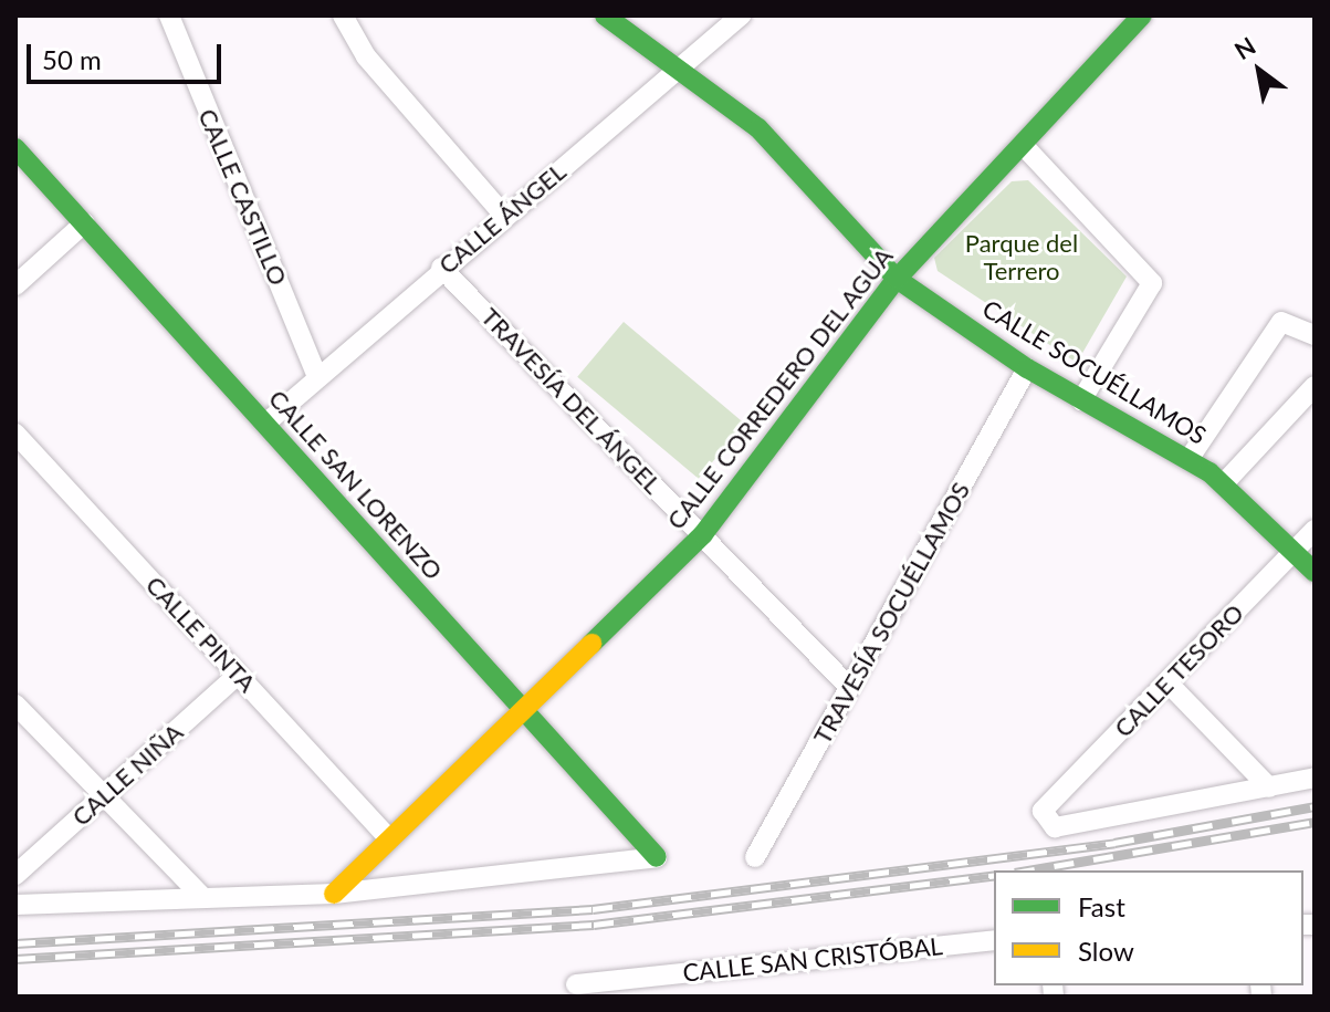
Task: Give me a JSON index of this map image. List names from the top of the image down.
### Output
{
  "streets": {
    "street": [
      "CALLE CASTILLO",
      "CALLE ÁNGEL",
      "CALLE SOCUÉLLAMOS",
      "CALLE CORREDERO DEL AGUA",
      "TRAVESÍA DEL ÁNGEL",
      "CALLE SAN LORENZO",
      "TRAVESÍA SOCUÉLLAMOS",
      "CALLE PINTA",
      "CALLE TESORO",
      "CALLE NIÑA",
      "CALLE SAN CRISTÓBAL"
    ]
  },
  "crossings": [
    ["CALLE CASTILLO", "CALLE ÁNGEL"],
    ["CALLE ÁNGEL", "CALLE SOCUÉLLAMOS"],
    ["CALLE ÁNGEL", "TRAVESÍA DEL ÁNGEL"],
    ["CALLE ÁNGEL", "CALLE SAN LORENZO"],
    ["CALLE SOCUÉLLAMOS", "CALLE CORREDERO DEL AGUA"],
    ["CALLE SOCUÉLLAMOS", "TRAVESÍA SOCUÉLLAMOS"],
    ["CALLE SOCUÉLLAMOS", "CALLE TESORO"],
    ["CALLE CORREDERO DEL AGUA", "TRAVESÍA DEL ÁNGEL"],
    ["CALLE CORREDERO DEL AGUA", "CALLE SAN LORENZO"],
    ["CALLE CORREDERO DEL AGUA", "CALLE PINTA"],
    ["TRAVESÍA DEL ÁNGEL", "TRAVESÍA SOCUÉLLAMOS"],
    ["CALLE PINTA", "CALLE NIÑA"]
  ],
  "parks": ["Parque del Terrero"],
  "legend": ["Fast", "Slow"],
  "scale_bar": "50 m",
  "north": "top left"
}
